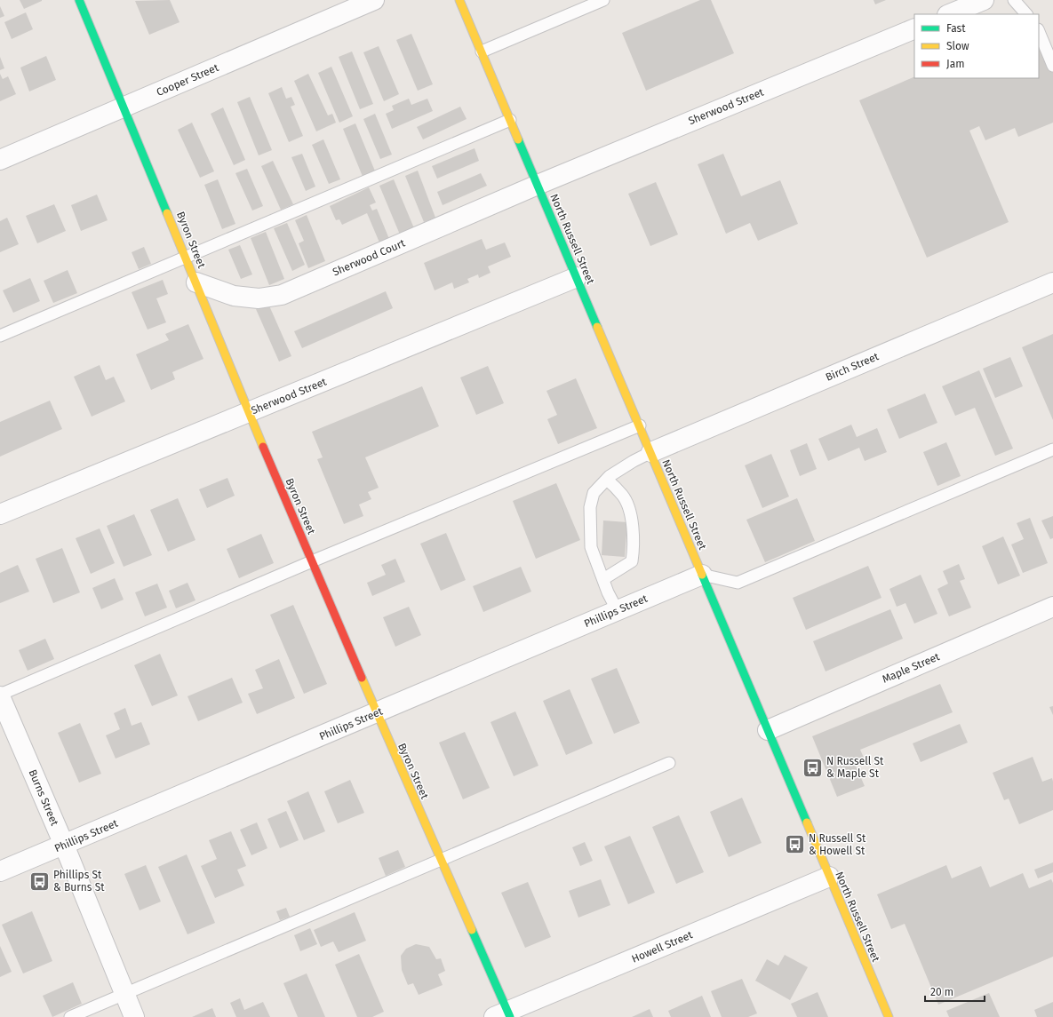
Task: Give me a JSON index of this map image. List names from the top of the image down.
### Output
{
  "streets": {
    "street": [
      "Cooper Street",
      "Sherwood Street",
      "North Russell Street",
      "Byron Street",
      "Sherwood Court",
      "Birch Street",
      "Phillips Street",
      "Maple Street",
      "Burns Street",
      "Howell Street"
    ]
  },
  "crossings": [
    ["Cooper Street", "Byron Street"],
    ["Sherwood Street", "North Russell Street"],
    ["Sherwood Street", "Byron Street"],
    ["Sherwood Street", "Sherwood Court"],
    ["North Russell Street", "Sherwood Court"],
    ["North Russell Street", "Birch Street"],
    ["North Russell Street", "Phillips Street"],
    ["North Russell Street", "Maple Street"],
    ["North Russell Street", "Howell Street"],
    ["Byron Street", "Sherwood Court"],
    ["Byron Street", "Phillips Street"],
    ["Byron Street", "Howell Street"],
    ["Phillips Street", "Burns Street"]
  ],
  "places": {
    "bus stop": ["N Russell St & Maple St", "N Russell St & Howell St", "Phillips St & Burns St"]
  },
  "legend": ["Fast", "Slow", "Jam"],
  "scale_bar": "20 m"
}
